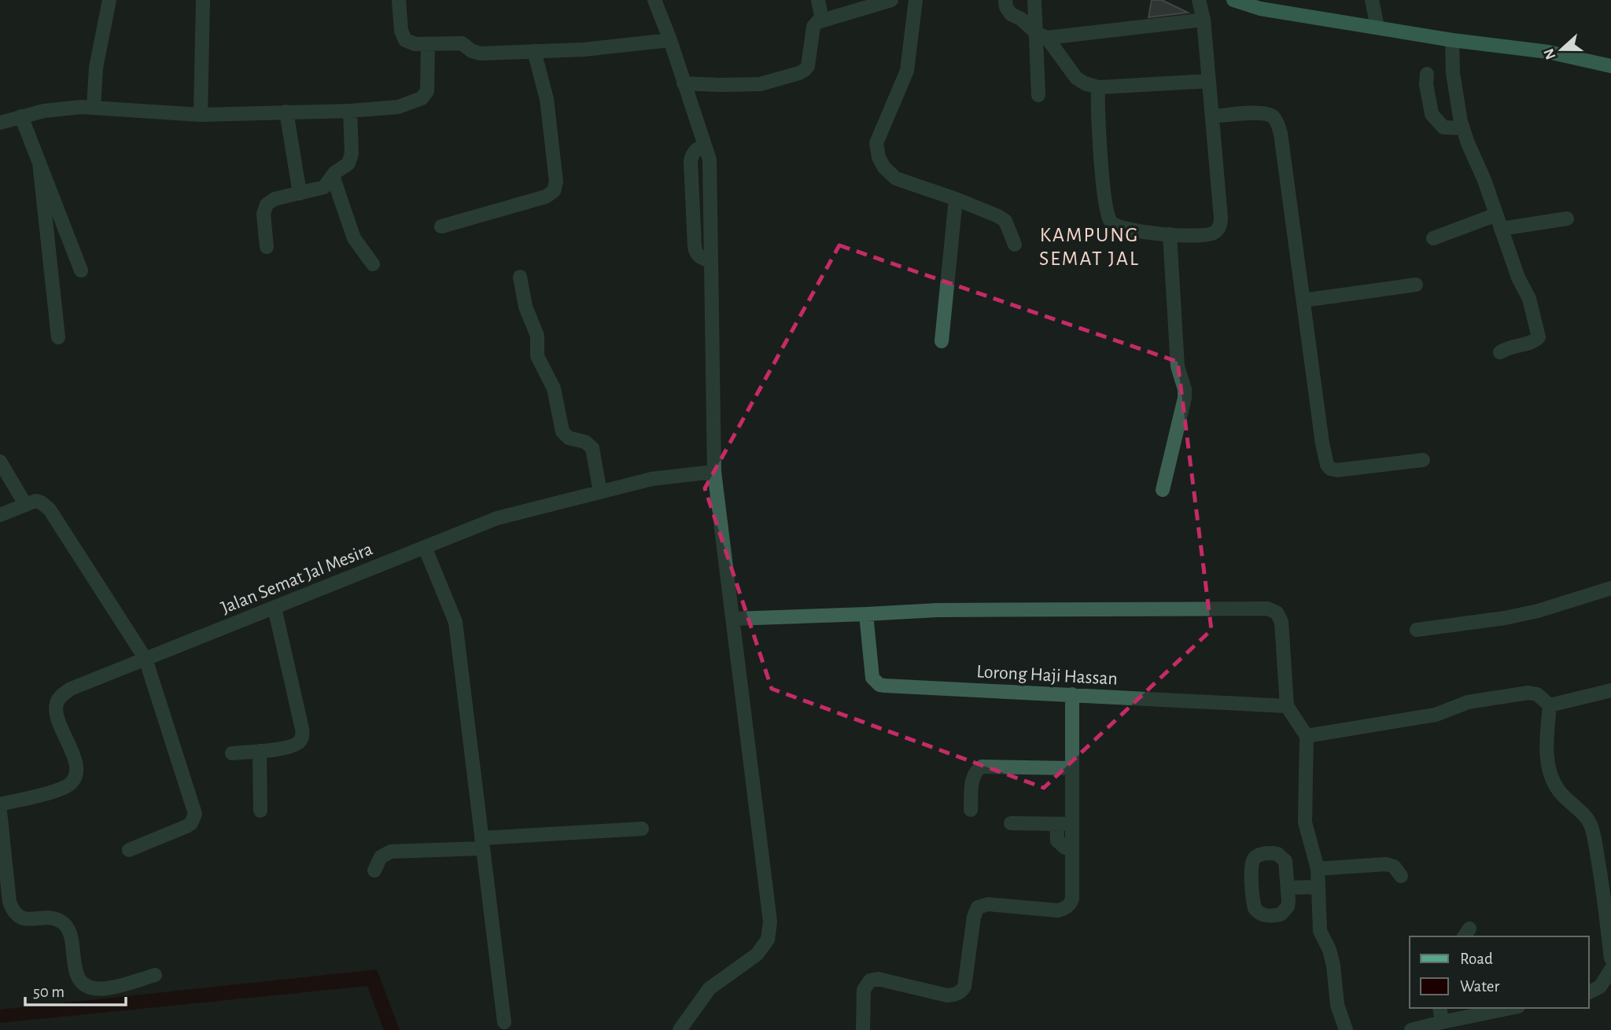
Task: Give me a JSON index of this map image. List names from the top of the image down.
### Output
{
  "streets": {
    "street": ["Jalan Semat Jal Mesira", "Lorong Haji Hassan"]
  },
  "districts": ["KAMPUNG SEMAT JAL"],
  "legend": ["Road", "Water"],
  "scale_bar": "50 m",
  "north": "left"
}
